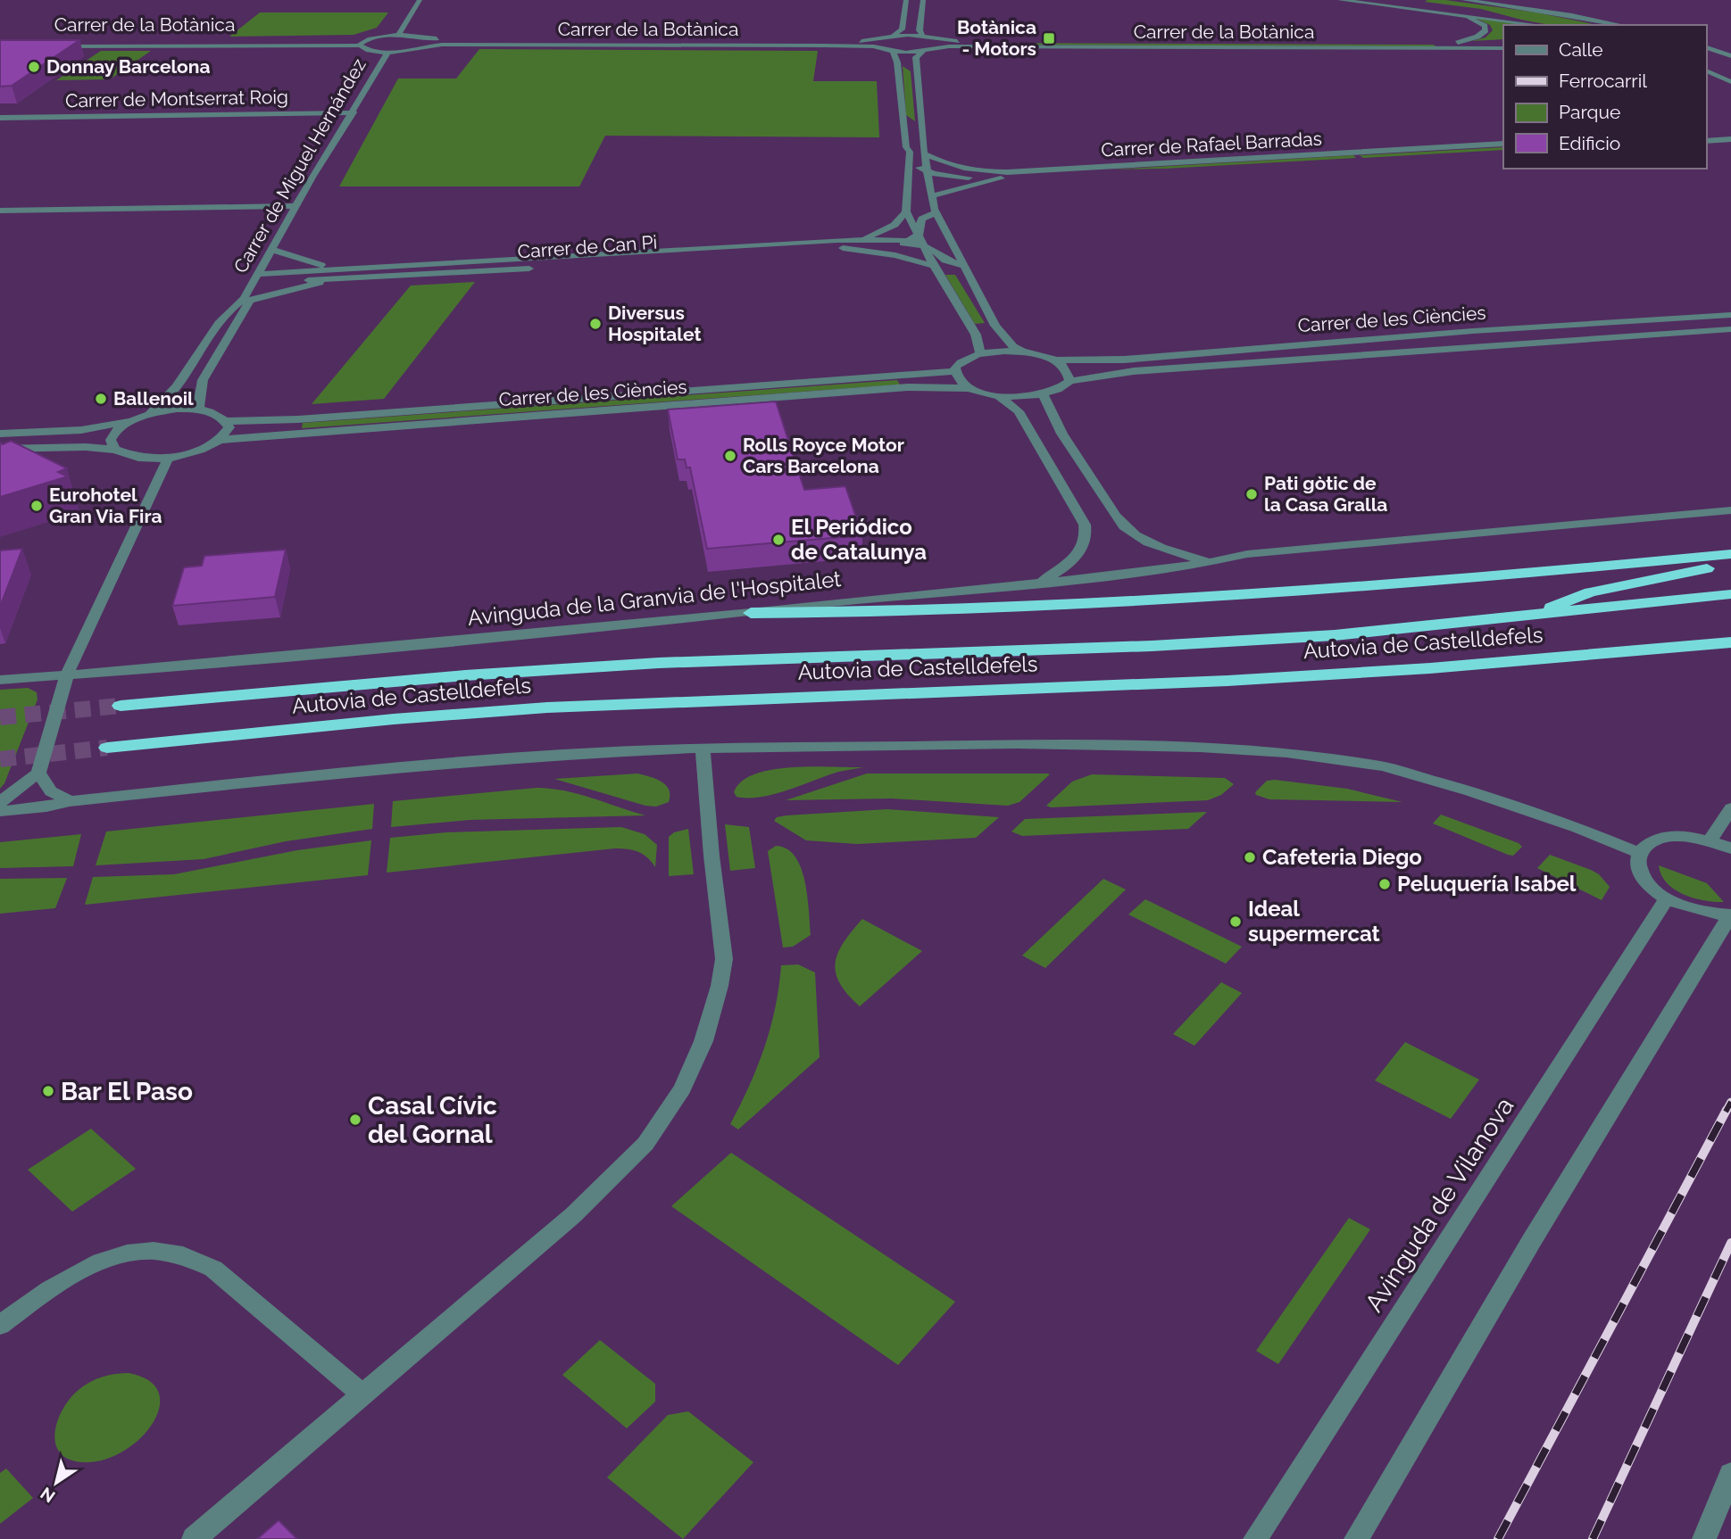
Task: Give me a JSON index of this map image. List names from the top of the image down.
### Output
{
  "streets": {
    "highway": ["Autovia de Castelldefels"],
    "street": [
      "Carrer de la Botànica",
      "Carrer de Montserrat Roig",
      "Carrer de Rafael Barradas",
      "Carrer de Miguel Hernández",
      "Carrer de Can Pi",
      "Carrer de les Ciències",
      "Avinguda de la Granvia de l'Hospitalet",
      "Avinguda de Vilanova"
    ]
  },
  "crossings": [
    ["Carrer de Montserrat Roig", "Carrer de Miguel Hernández"],
    ["Carrer de Miguel Hernández", "Carrer de Can Pi"]
  ],
  "places": {
    "transit": ["Botànica - Motors"],
    "other": [
      "Donnay Barcelona",
      "Diversus Hospitalet",
      "Ballenoil",
      "Rolls Royce Motor Cars Barcelona",
      "Pati gòtic de la Casa Gralla",
      "Eurohotel Gran Via Fira",
      "El Periódico de Catalunya",
      "Cafeteria Diego",
      "Peluquería Isabel",
      "Ideal supermercat",
      "Bar El Paso",
      "Casal Cívic del Gornal"
    ]
  },
  "legend": [
    "Calle",
    "Ferrocarril",
    "Parque",
    "Edificio"
  ],
  "north": "bottom left"
}
